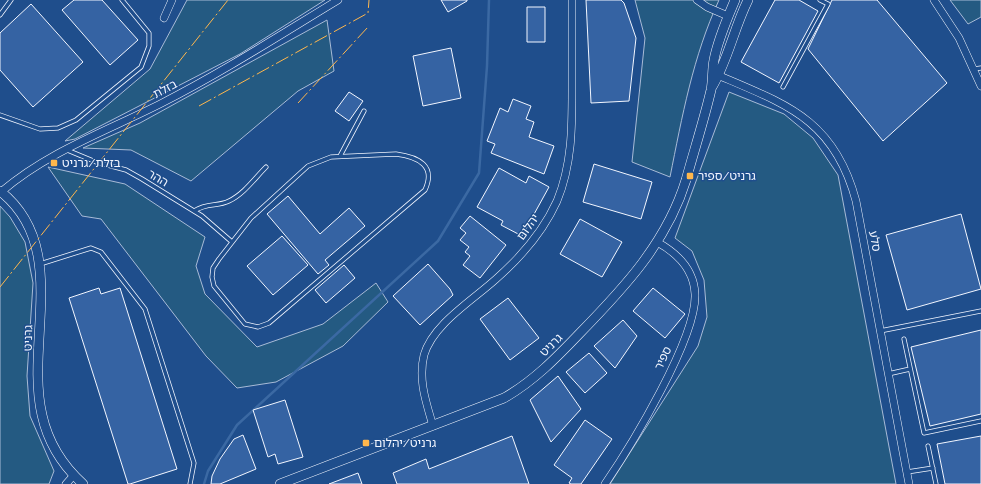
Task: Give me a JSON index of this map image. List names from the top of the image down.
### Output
{
  "streets": {
    "street": [
      "בזלת",
      "יהלום",
      "סלע",
      "גרניט",
      "ספיר"
    ],
    "lane": ["ההר"]
  },
  "crossings": [
    ["בזלת", "ההר"],
    ["בזלת", "גרניט"],
    ["יהלום", "גרניט"],
    ["סלע", "גרניט"],
    ["גרניט", "ספיר"]
  ],
  "places": {
    "transit": ["בזלת/גרניט", "גרניט/ספיר", "גרניט/יהלום"]
  }
}
